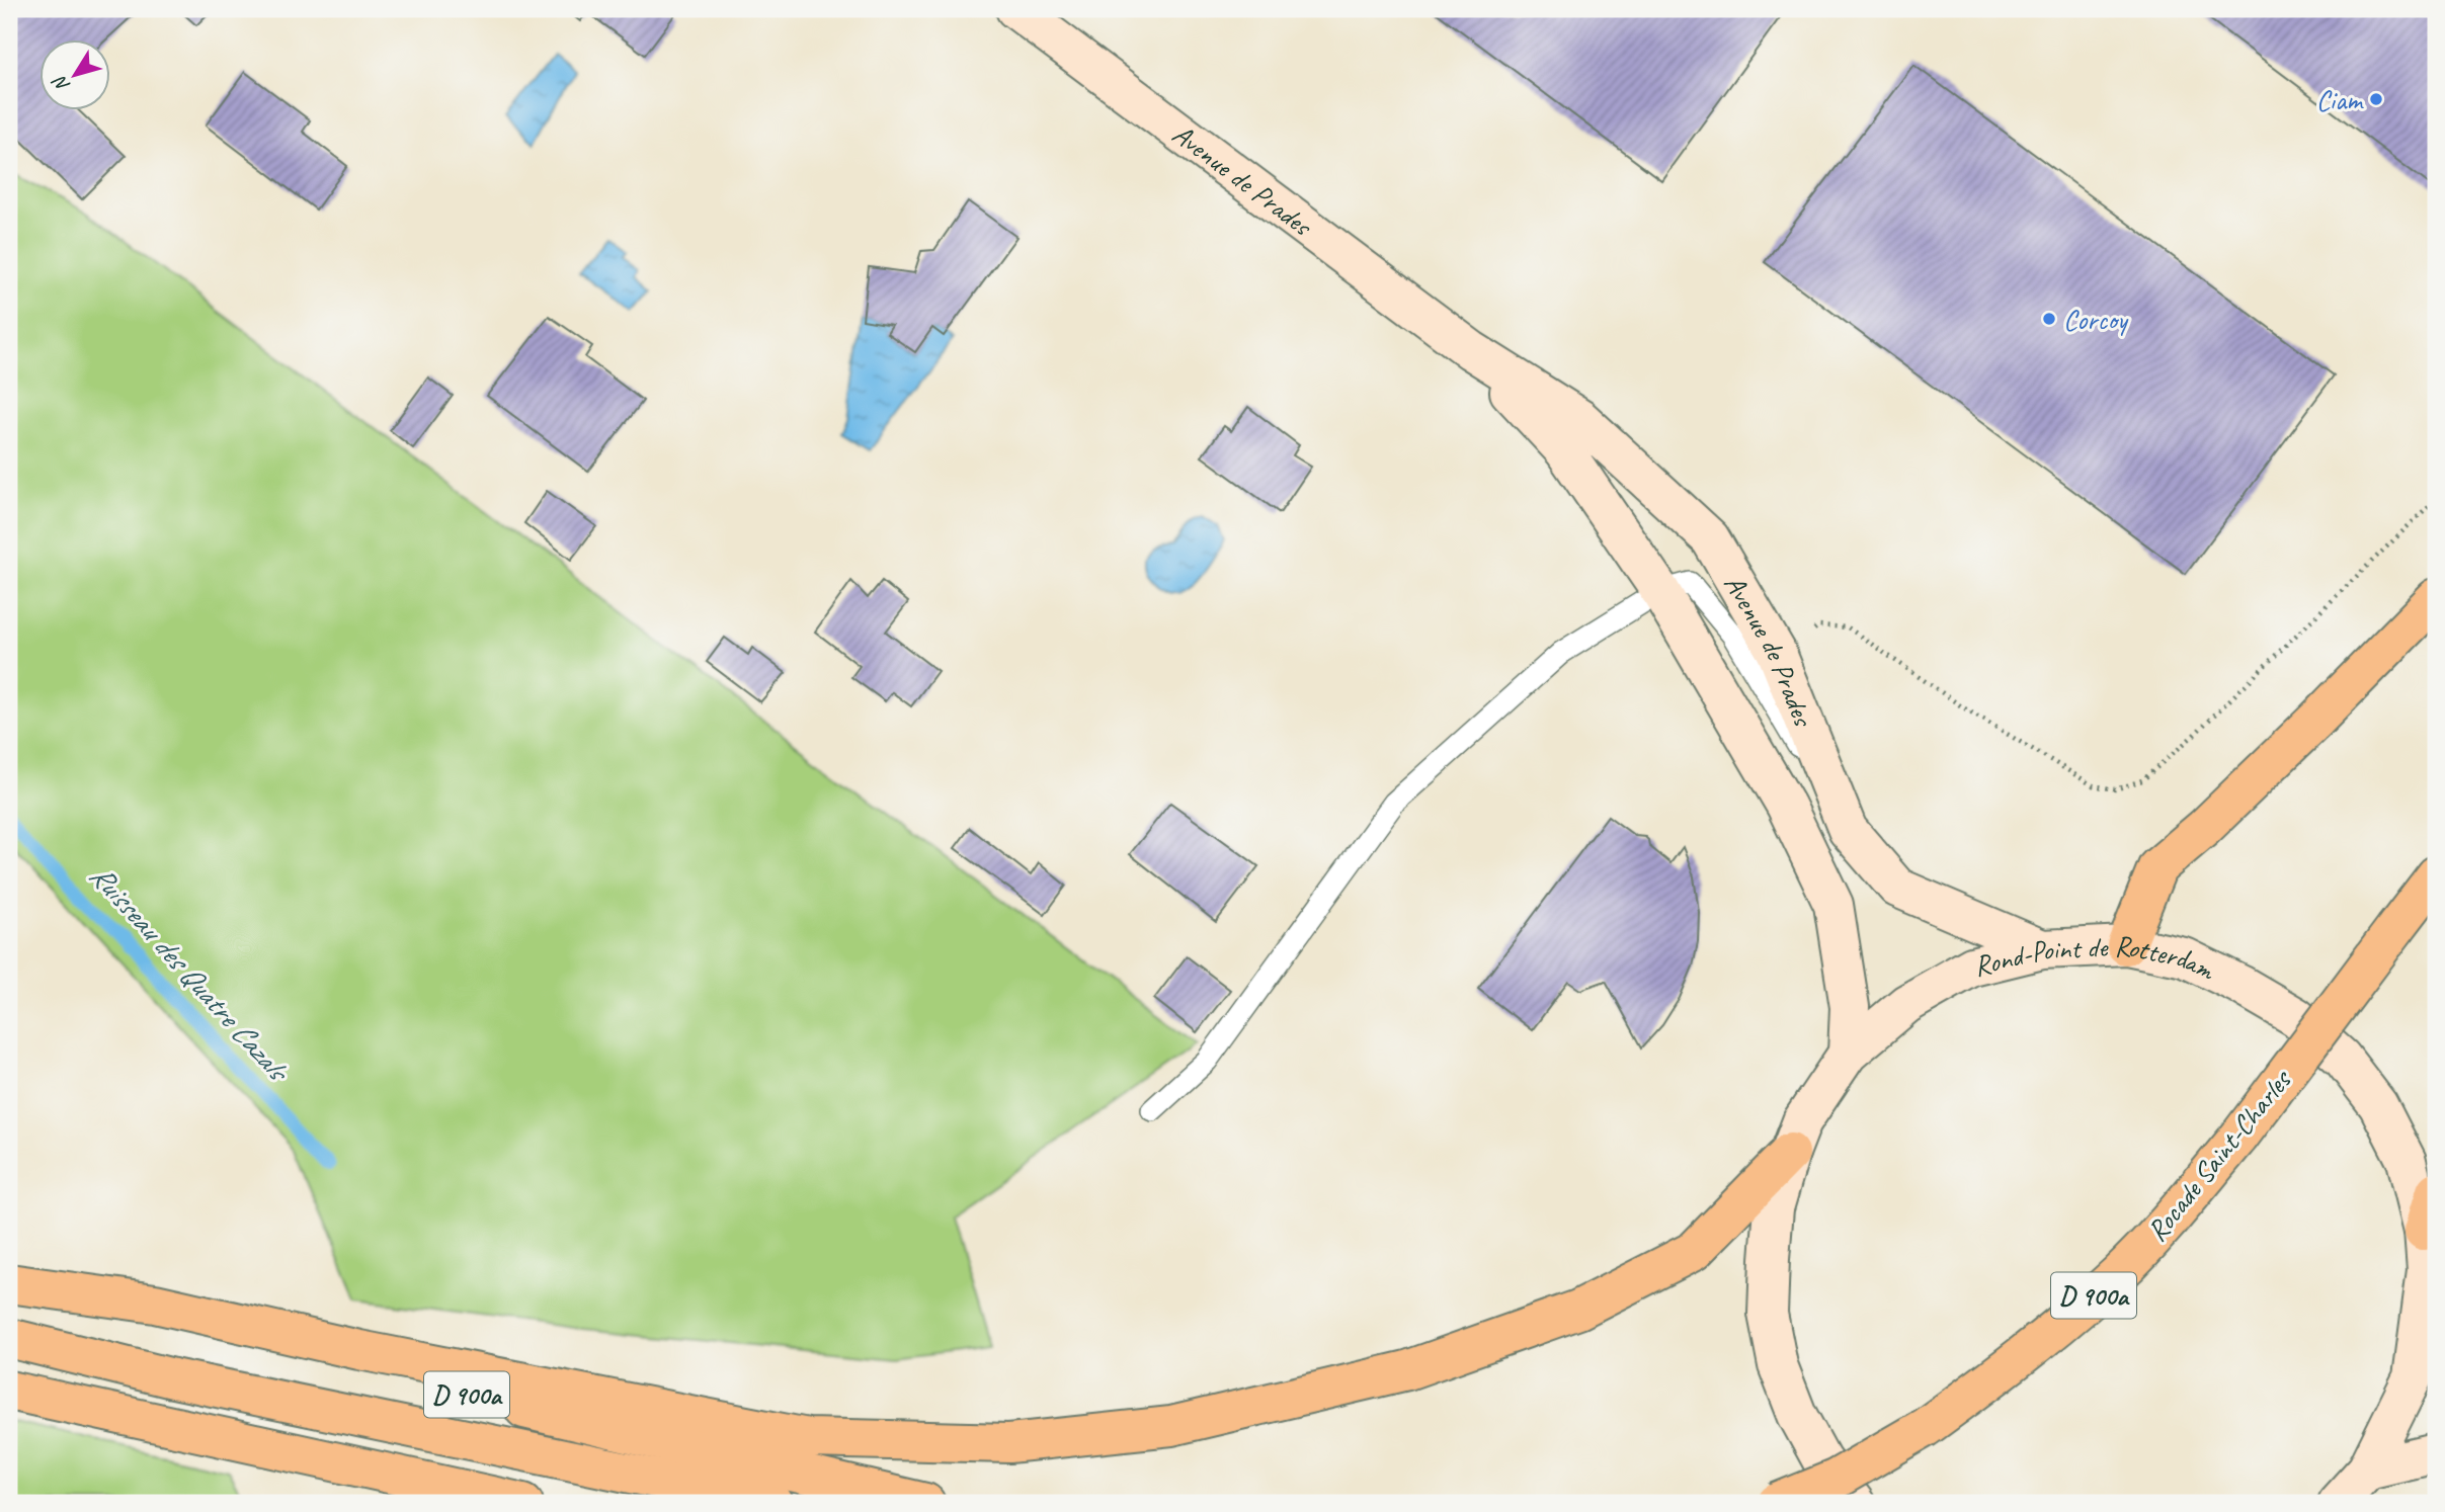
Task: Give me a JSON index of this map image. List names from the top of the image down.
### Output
{
  "streets": {
    "main road": [
      "Avenue de Prades",
      "Rond-Point de Rotterdam",
      "Rocade Saint-Charles",
      "D 900a"
    ]
  },
  "crossings": [
    ["Avenue de Prades", "Rond-Point de Rotterdam"]
  ],
  "water": ["Ruisseau des Quatre Cazals"],
  "places": ["Ciam", "Corcoy"],
  "north": "bottom left"
}
